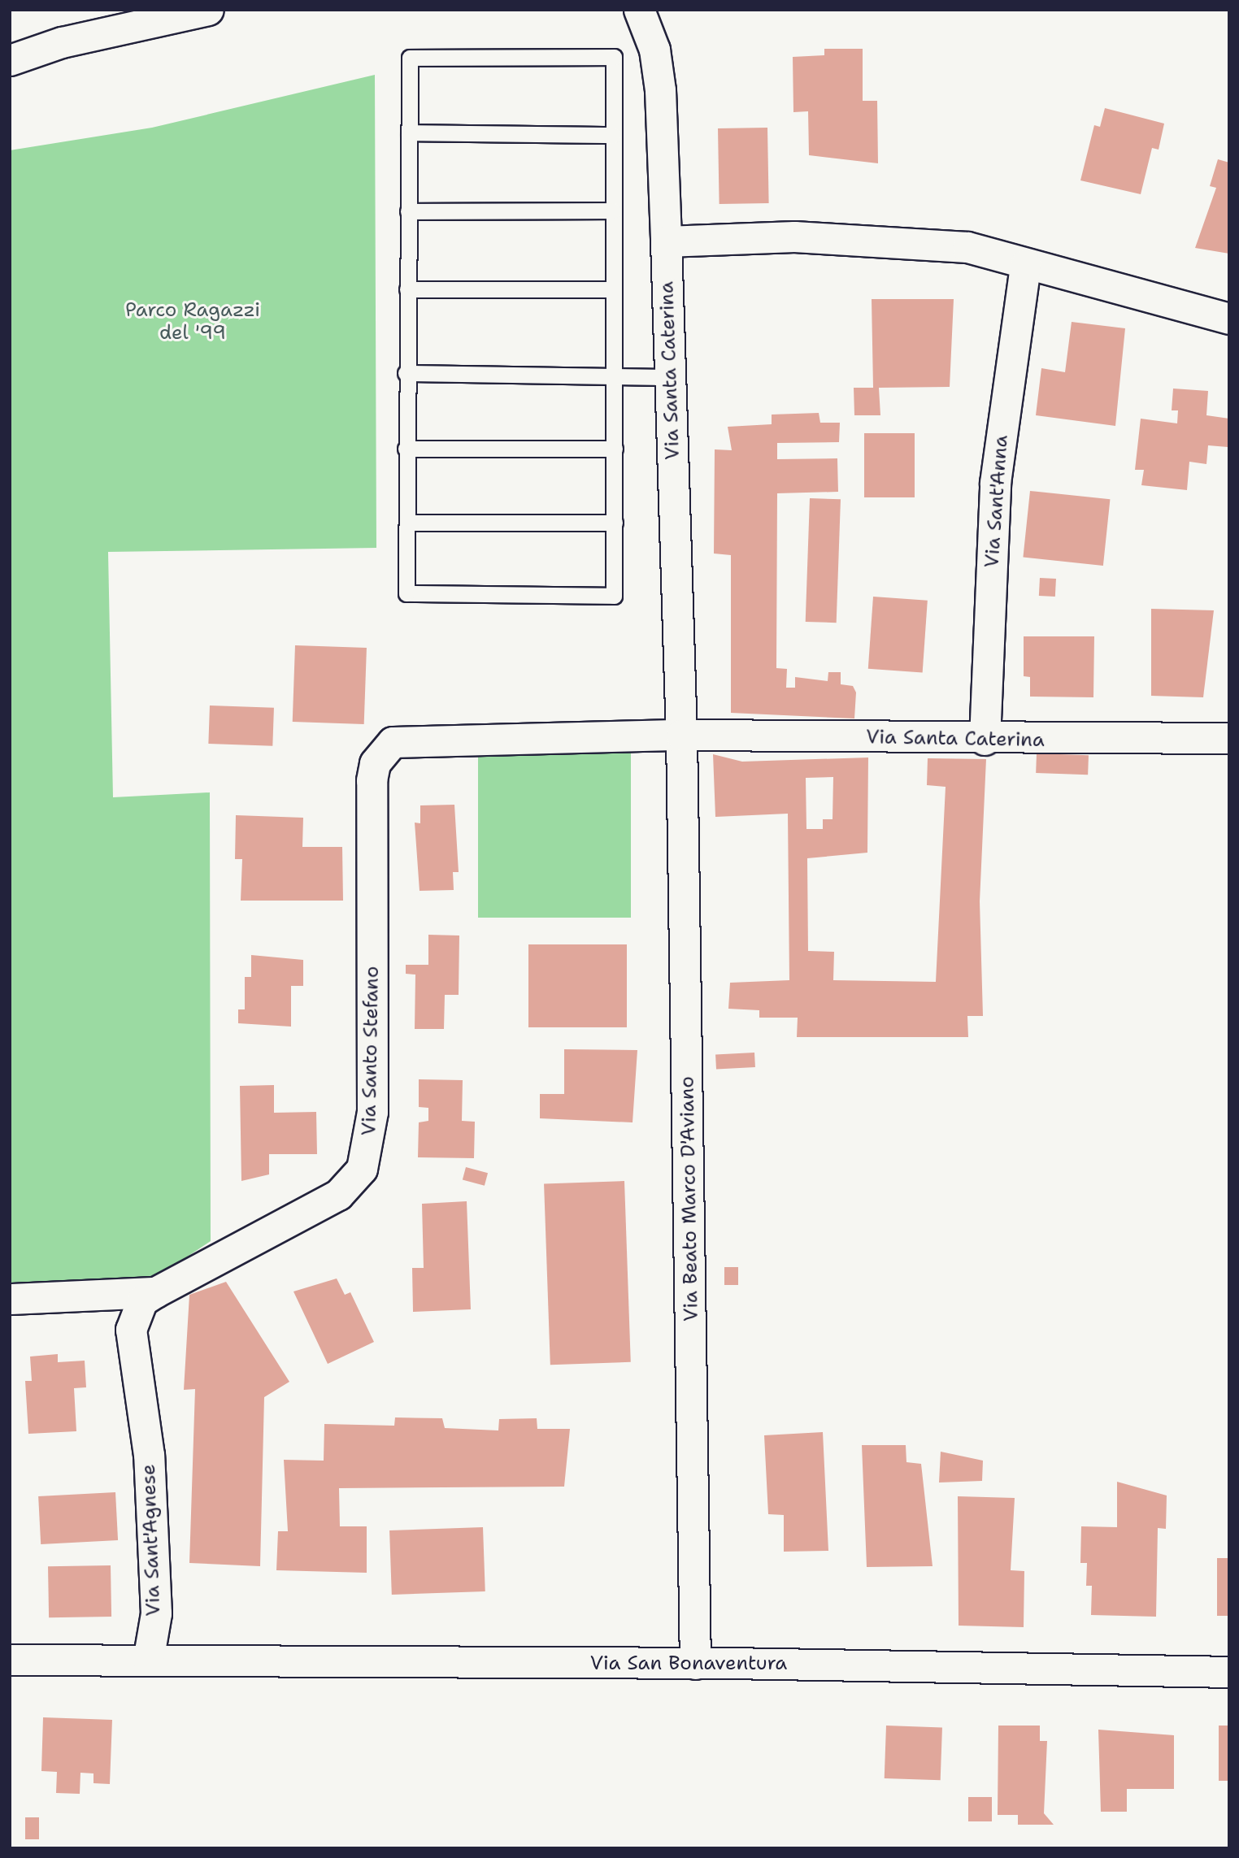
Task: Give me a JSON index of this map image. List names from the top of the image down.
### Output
{
  "streets": {
    "street": [
      "Via Santa Caterina",
      "Via Sant'Anna",
      "Via Santo Stefano",
      "Via Beato Marco D'Aviano",
      "Via Sant'Agnese",
      "Via San Bonaventura"
    ]
  },
  "crossings": [
    ["Via Santa Caterina", "Via Sant'Anna"],
    ["Via Santa Caterina", "Via Santo Stefano"],
    ["Via Santa Caterina", "Via Beato Marco D'Aviano"],
    ["Via Santo Stefano", "Via Sant'Agnese"],
    ["Via Beato Marco D'Aviano", "Via San Bonaventura"],
    ["Via Sant'Agnese", "Via San Bonaventura"]
  ],
  "parks": ["Parco Ragazzi del '99"]
}
